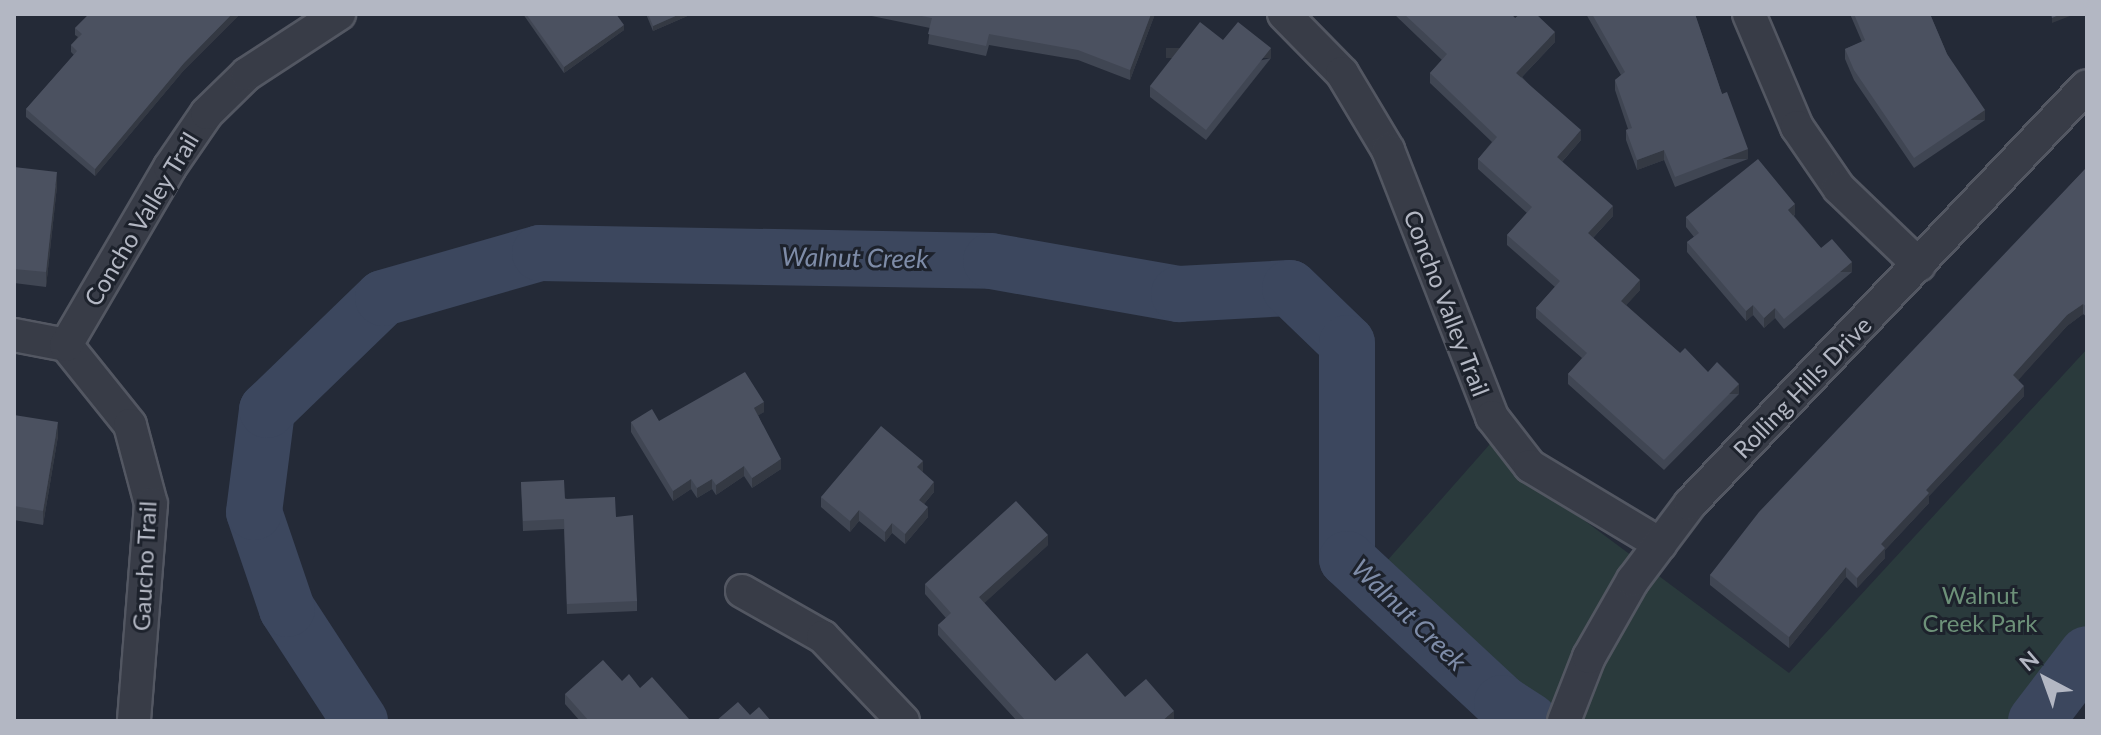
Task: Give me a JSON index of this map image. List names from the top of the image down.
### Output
{
  "streets": {
    "street": ["Concho Valley Trail", "Rolling Hills Drive", "Gaucho Trail"]
  },
  "crossings": [
    ["Concho Valley Trail", "Rolling Hills Drive"],
    ["Concho Valley Trail", "Gaucho Trail"]
  ],
  "water": ["Walnut Creek"],
  "parks": ["Walnut Creek Park"],
  "north": "top left"
}
